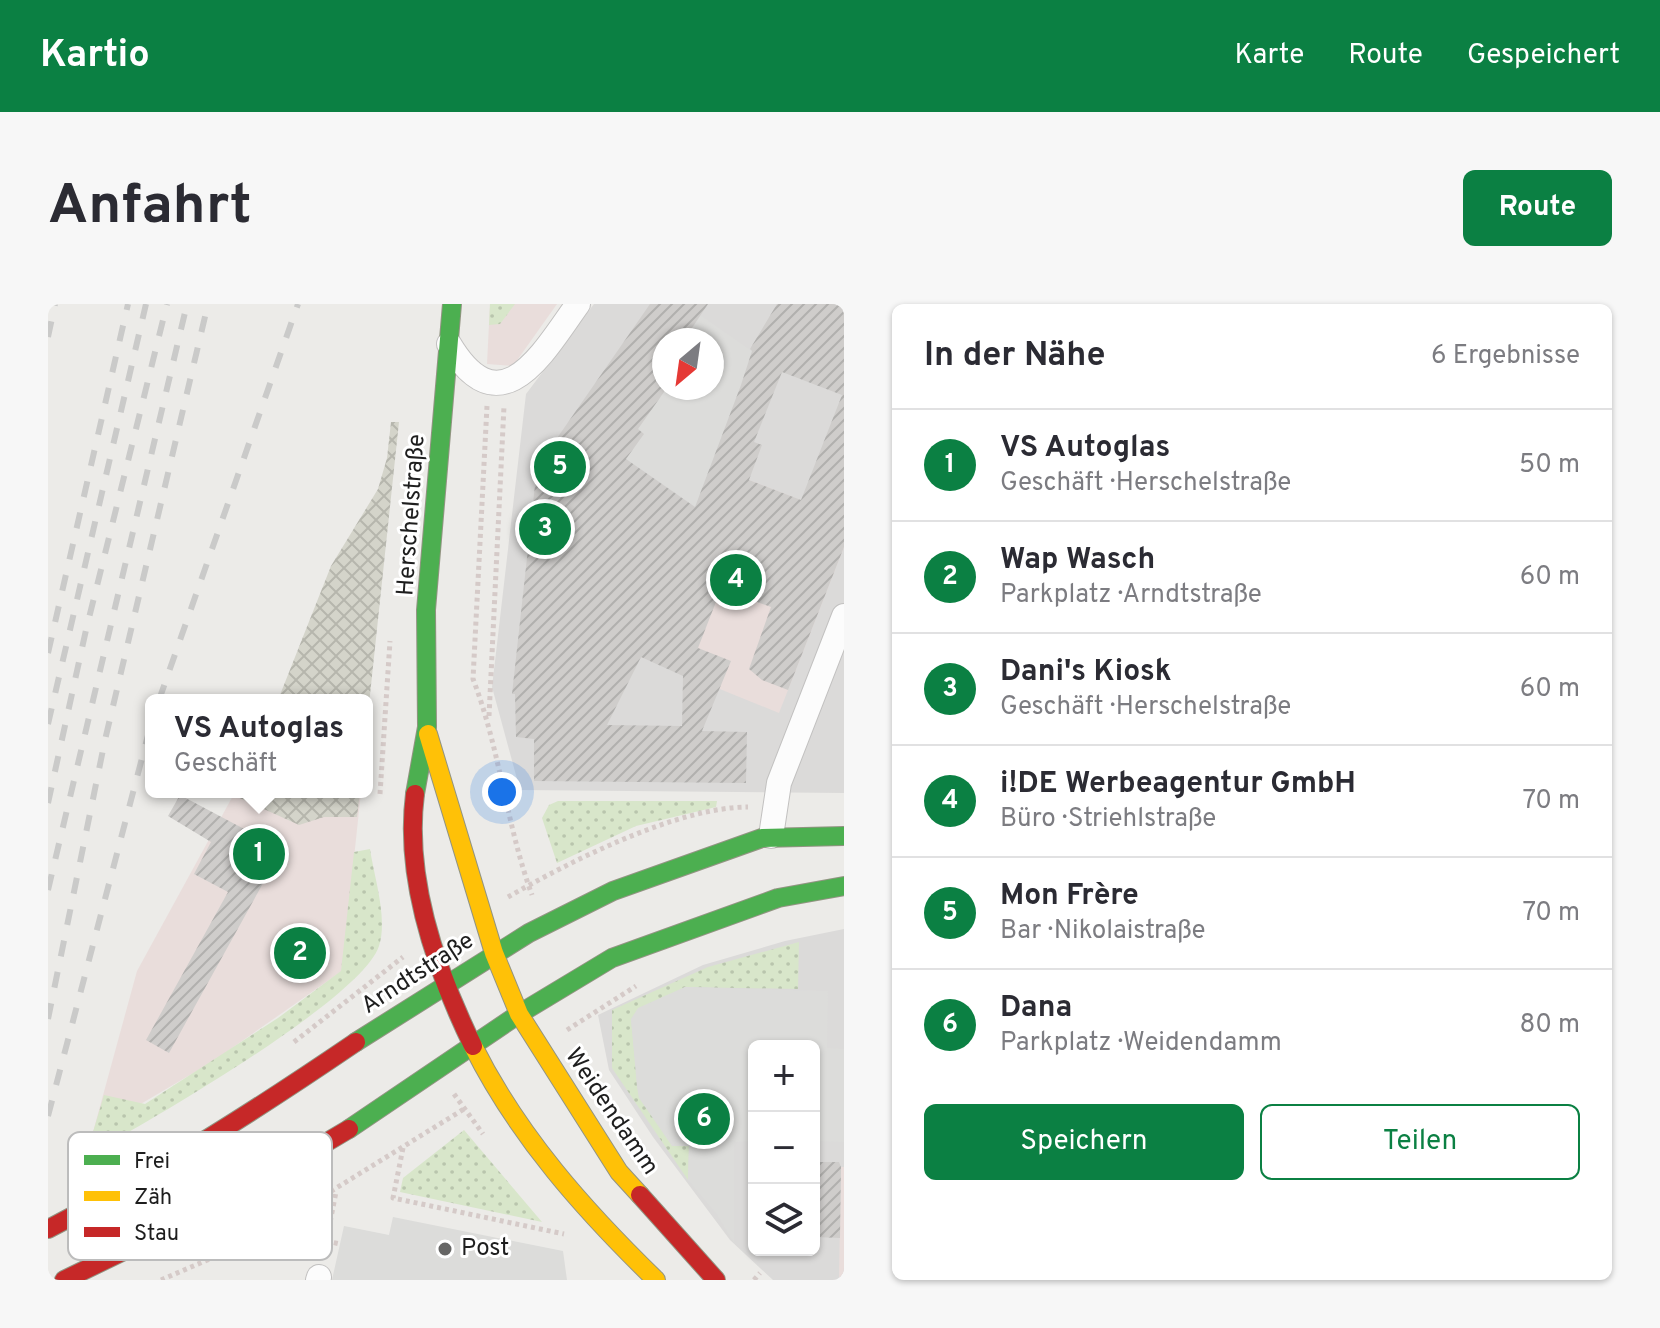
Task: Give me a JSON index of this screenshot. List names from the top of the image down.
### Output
{
  "streets": {
    "main road": ["Herschelstraße", "Arndtstraße", "Weidendamm"]
  },
  "crossings": [
    ["Herschelstraße", "Arndtstraße"],
    ["Herschelstraße", "Weidendamm"],
    ["Arndtstraße", "Weidendamm"]
  ],
  "places": ["Post"],
  "legend": ["Frei", "Zäh", "Stau"],
  "north": "bottom left",
  "page": {
    "header": "Kartio",
    "nav": ["Karte", "Route", "Gespeichert"],
    "buttons": [
      "Route",
      ["Speichern", "Teilen"]
    ],
    "title": "Anfahrt",
    "heading": ["In der Nähe", "6 Ergebnisse"],
    "list": [
      {
        "mark": "1",
        "name": "VS Autoglas",
        "note": "Geschäft · Herschelstraße",
        "value": "50 m"
      },
      {
        "mark": "2",
        "name": "Wap Wasch",
        "note": "Parkplatz · Arndtstraße",
        "value": "60 m"
      },
      {
        "mark": "3",
        "name": "Dani's Kiosk",
        "note": "Geschäft · Herschelstraße",
        "value": "60 m"
      },
      {
        "mark": "4",
        "name": "i!DE Werbeagentur GmbH",
        "note": "Büro · Striehlstraße",
        "value": "70 m"
      },
      {
        "mark": "5",
        "name": "Mon Frère",
        "note": "Bar · Nikolaistraße",
        "value": "70 m"
      },
      {
        "mark": "6",
        "name": "Dana",
        "note": "Parkplatz · Weidendamm",
        "value": "80 m"
      }
    ],
    "pins": [
      "5",
      "3",
      "4",
      "1",
      "2",
      "6"
    ],
    "popup": ["VS Autoglas", "Geschäft"],
    "map_buttons": ["+", "−"]
  }
}
